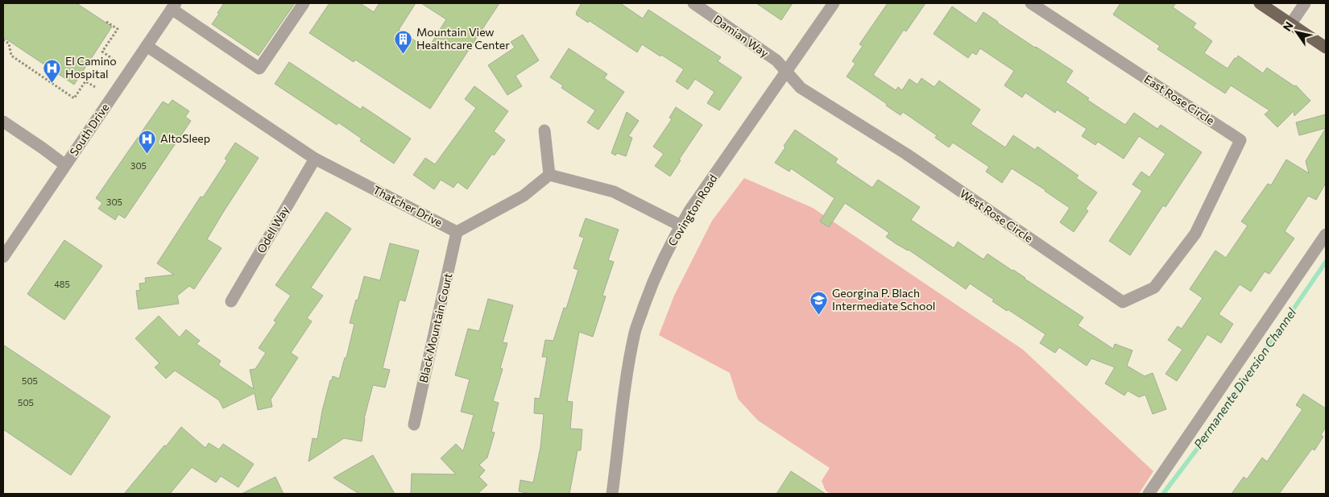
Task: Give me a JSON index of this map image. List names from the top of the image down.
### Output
{
  "streets": {
    "street": [
      "Damian Way",
      "East Rose Circle",
      "South Drive",
      "Thatcher Drive",
      "Covington Road",
      "West Rose Circle",
      "Odell Way",
      "Black Mountain Court"
    ]
  },
  "crossings": [
    ["Damian Way", "Covington Road"],
    ["Damian Way", "West Rose Circle"],
    ["East Rose Circle", "West Rose Circle"],
    ["South Drive", "Thatcher Drive"],
    ["Thatcher Drive", "Odell Way"],
    ["Thatcher Drive", "Black Mountain Court"],
    ["Covington Road", "West Rose Circle"]
  ],
  "water": ["Permanente Diversion Channel"],
  "places": {
    "building": ["Mountain View Healthcare Center"],
    "hospital": ["El Camino Hospital", "AltoSleep"],
    "school or university": ["Georgina P. Blach Intermediate School"]
  },
  "house_numbers": [
    "305",
    "305",
    "485",
    "505",
    "505"
  ],
  "north": "top left"
}
